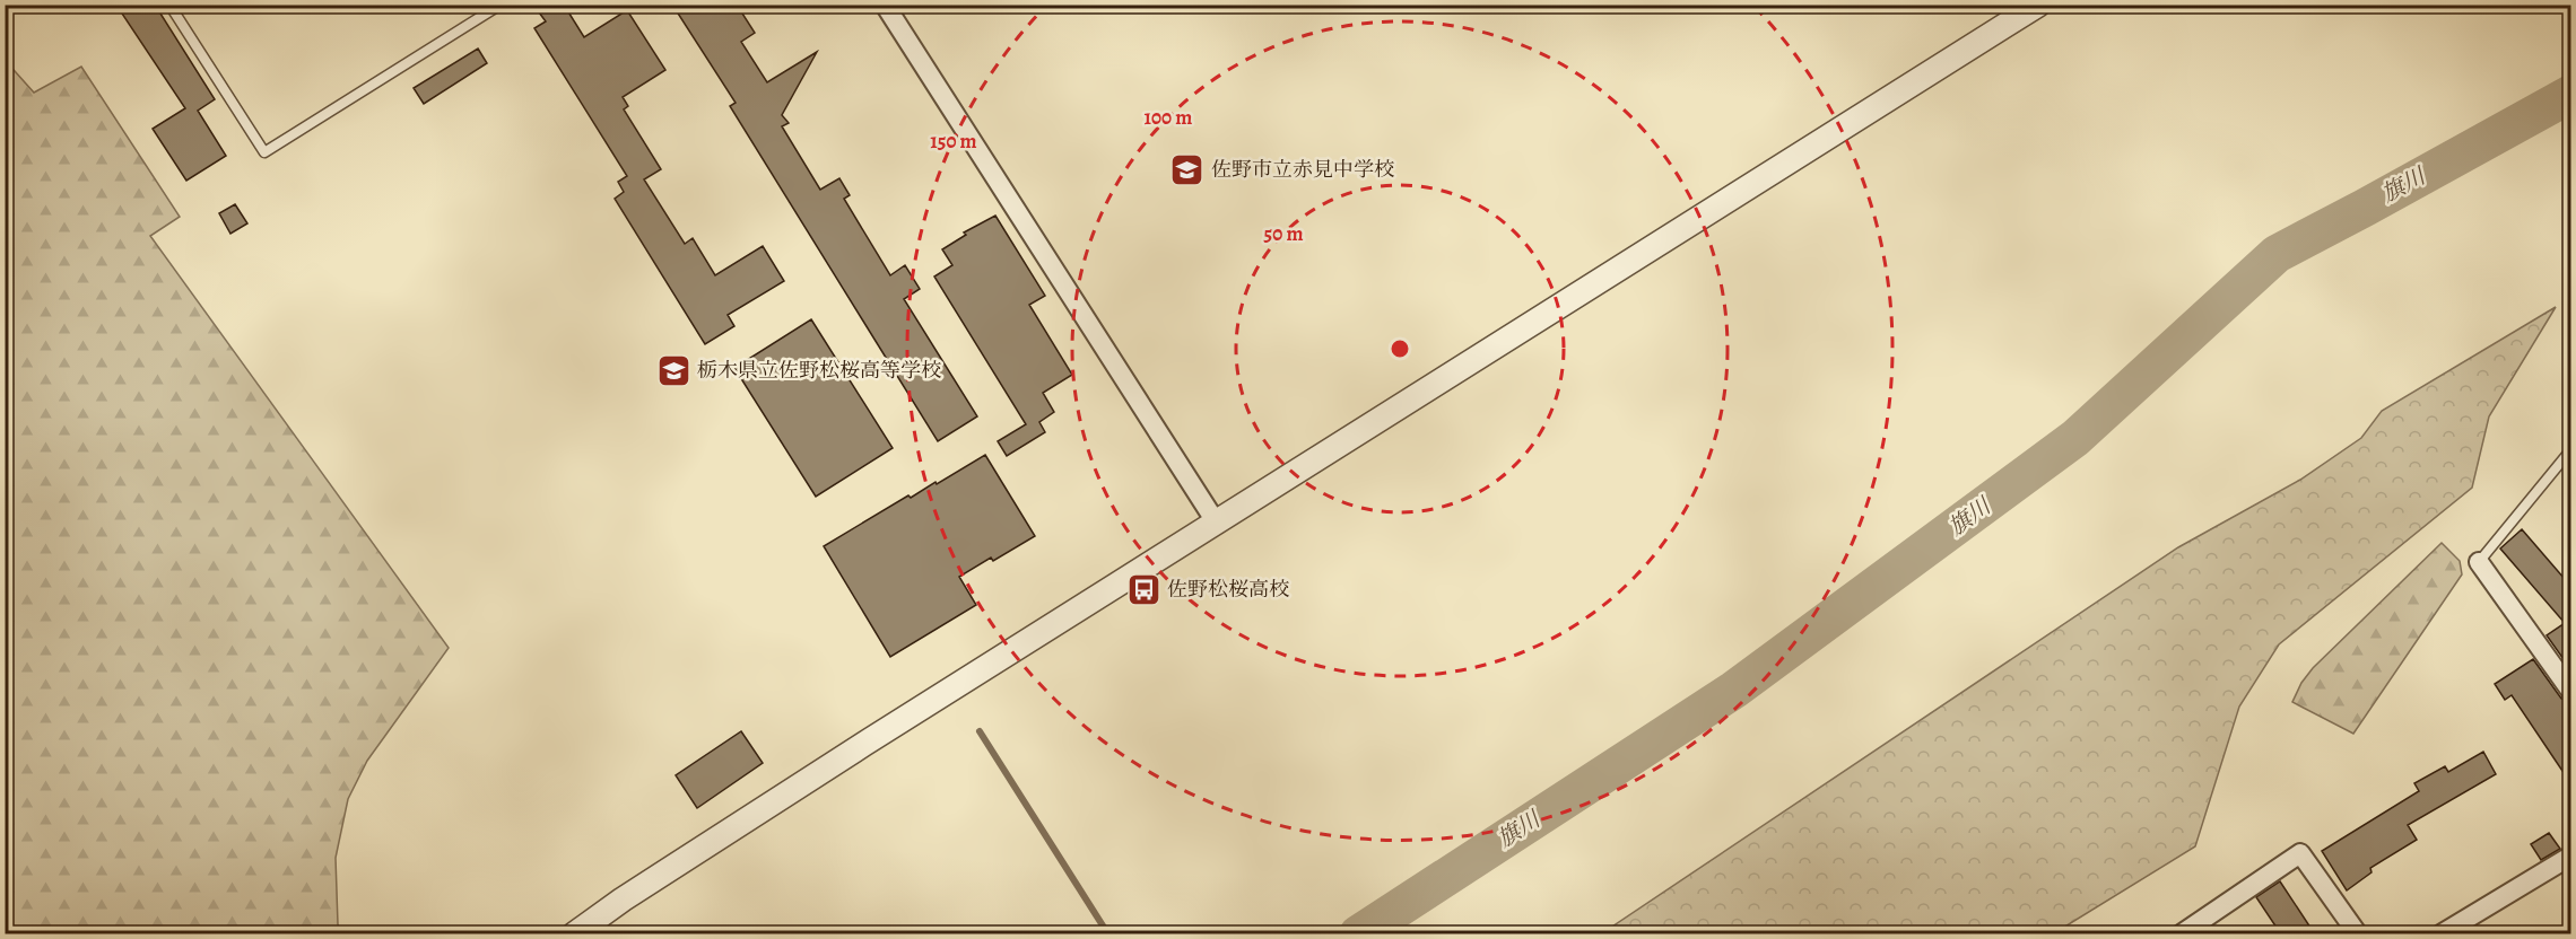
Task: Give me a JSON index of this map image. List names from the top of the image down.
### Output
{
  "water": ["旗川"],
  "places": {
    "school or university": ["佐野市立赤見中学校", "栃木県立佐野松桜高等学校"],
    "bus stop": ["佐野松桜高校"]
  },
  "rings": ["100 m", "150 m", "50 m"]
}
